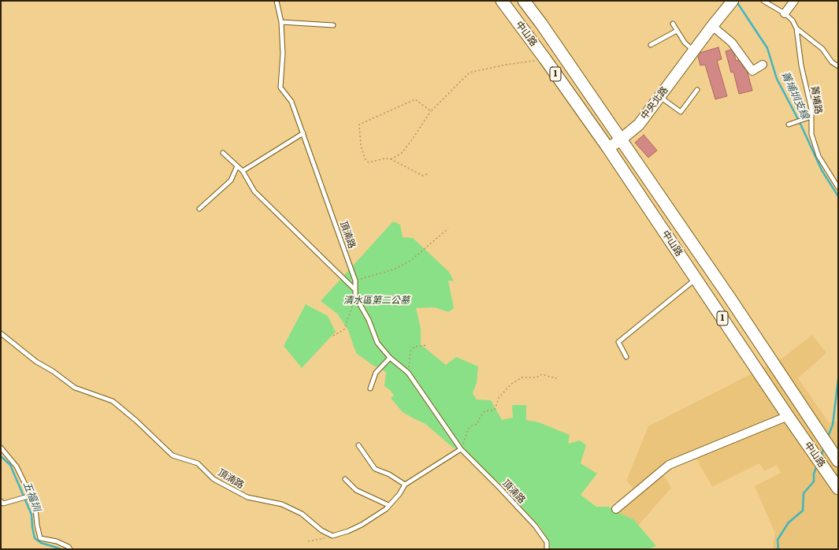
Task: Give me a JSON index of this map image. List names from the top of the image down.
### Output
{
  "streets": {
    "main road": ["中山路", "1"],
    "street": ["中央北路"],
    "lane": ["菁埔路", "頂湳路"]
  },
  "crossings": [
    ["中山路", "中央北路"]
  ],
  "water": ["菁埔圳支線", "五福圳"],
  "parks": ["清水區第二公墓"]
}
